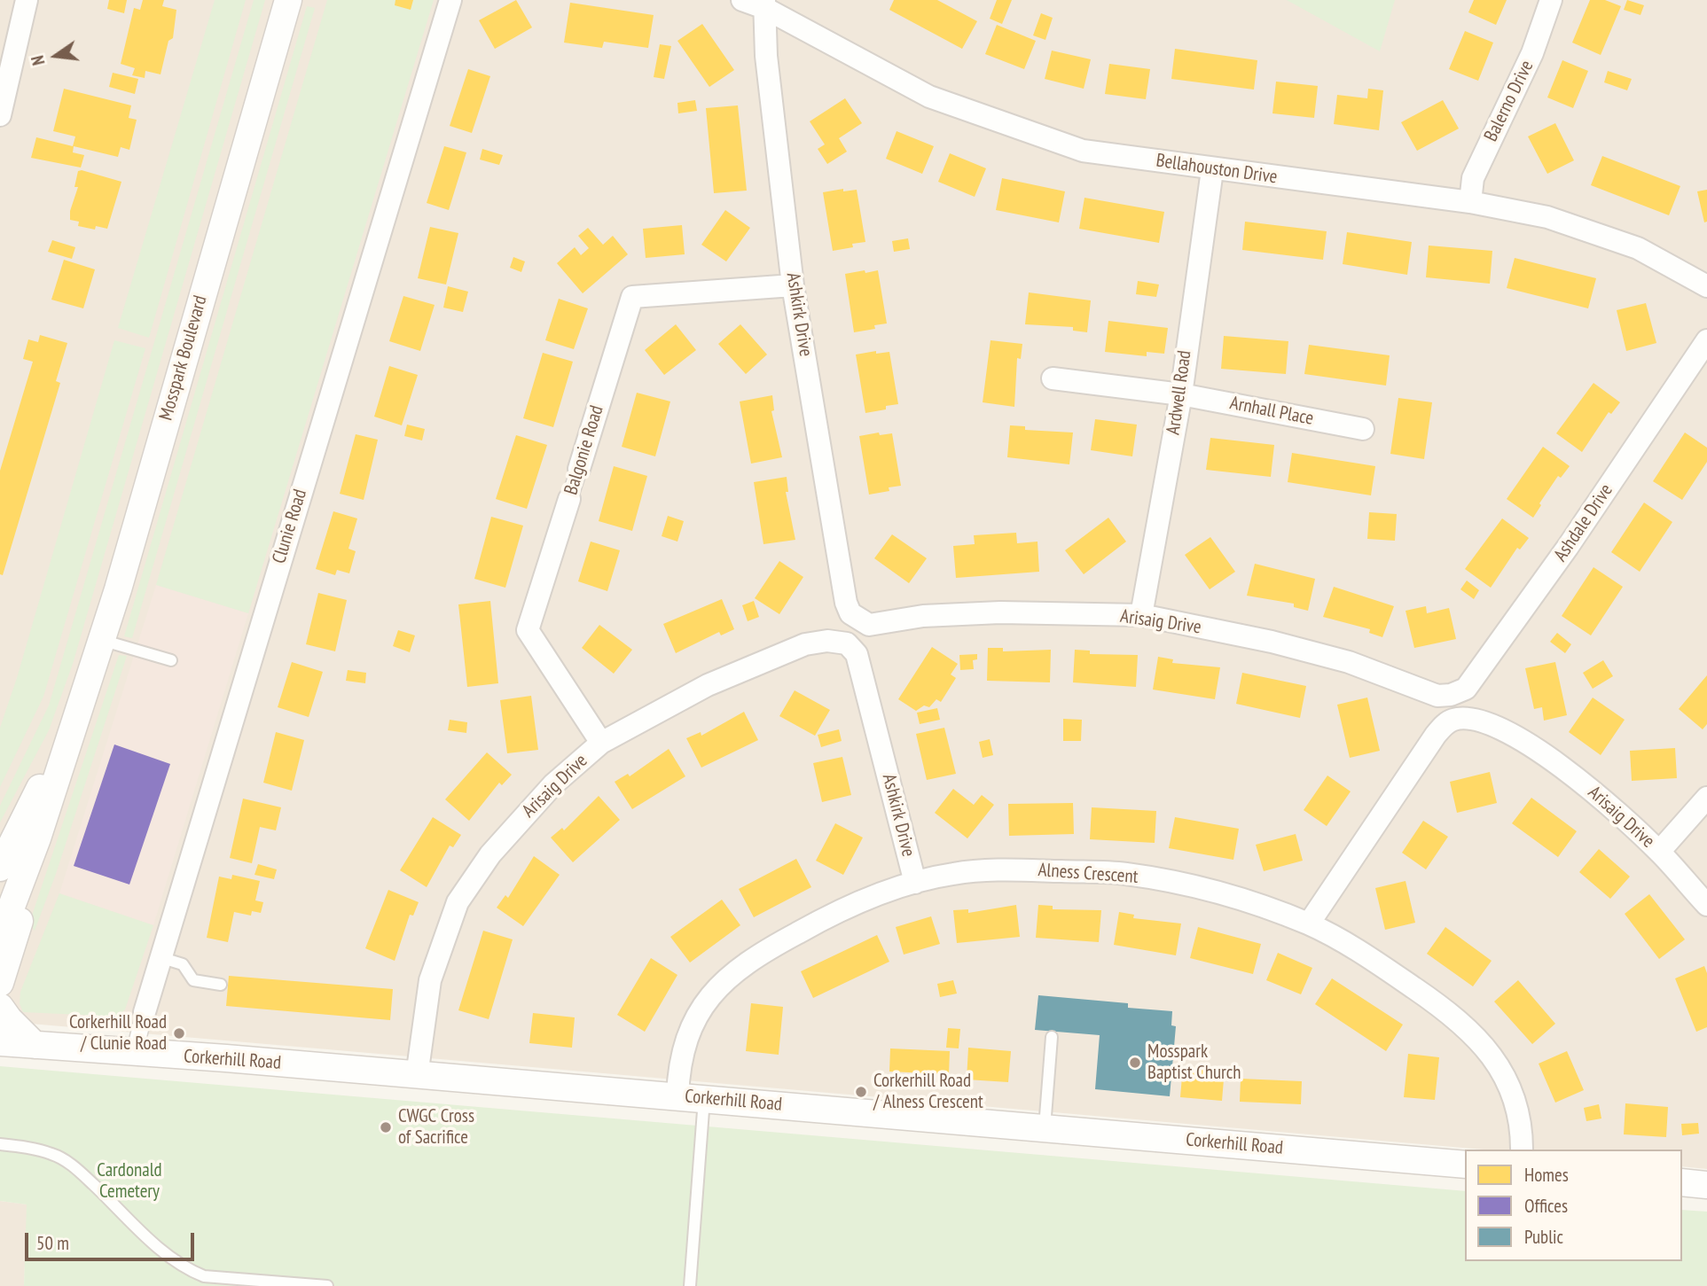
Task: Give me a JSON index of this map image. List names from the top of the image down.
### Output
{
  "streets": {
    "street": [
      "Balerno Drive",
      "Bellahouston Drive",
      "Ashkirk Drive",
      "Mosspark Boulevard",
      "Ardwell Road",
      "Arnhall Place",
      "Balgonie Road",
      "Ashdale Drive",
      "Clunie Road",
      "Arisaig Drive",
      "Alness Crescent",
      "Corkerhill Road"
    ]
  },
  "crossings": [
    ["Balerno Drive", "Bellahouston Drive"],
    ["Bellahouston Drive", "Ashkirk Drive"],
    ["Bellahouston Drive", "Ardwell Road"],
    ["Ashkirk Drive", "Balgonie Road"],
    ["Ashkirk Drive", "Arisaig Drive"],
    ["Ashkirk Drive", "Alness Crescent"],
    ["Ardwell Road", "Arnhall Place"],
    ["Ardwell Road", "Arisaig Drive"],
    ["Balgonie Road", "Arisaig Drive"],
    ["Ashdale Drive", "Arisaig Drive"],
    ["Clunie Road", "Corkerhill Road"],
    ["Arisaig Drive", "Corkerhill Road"],
    ["Alness Crescent", "Corkerhill Road"]
  ],
  "parks": ["Cardonald Cemetery"],
  "places": [
    "Corkerhill Road / Clunie Road",
    "Mosspark Baptist Church",
    "Corkerhill Road / Alness Crescent",
    "CWGC Cross of Sacrifice"
  ],
  "legend": ["Homes", "Offices", "Public"],
  "scale_bar": "50 m",
  "north": "left"
}
